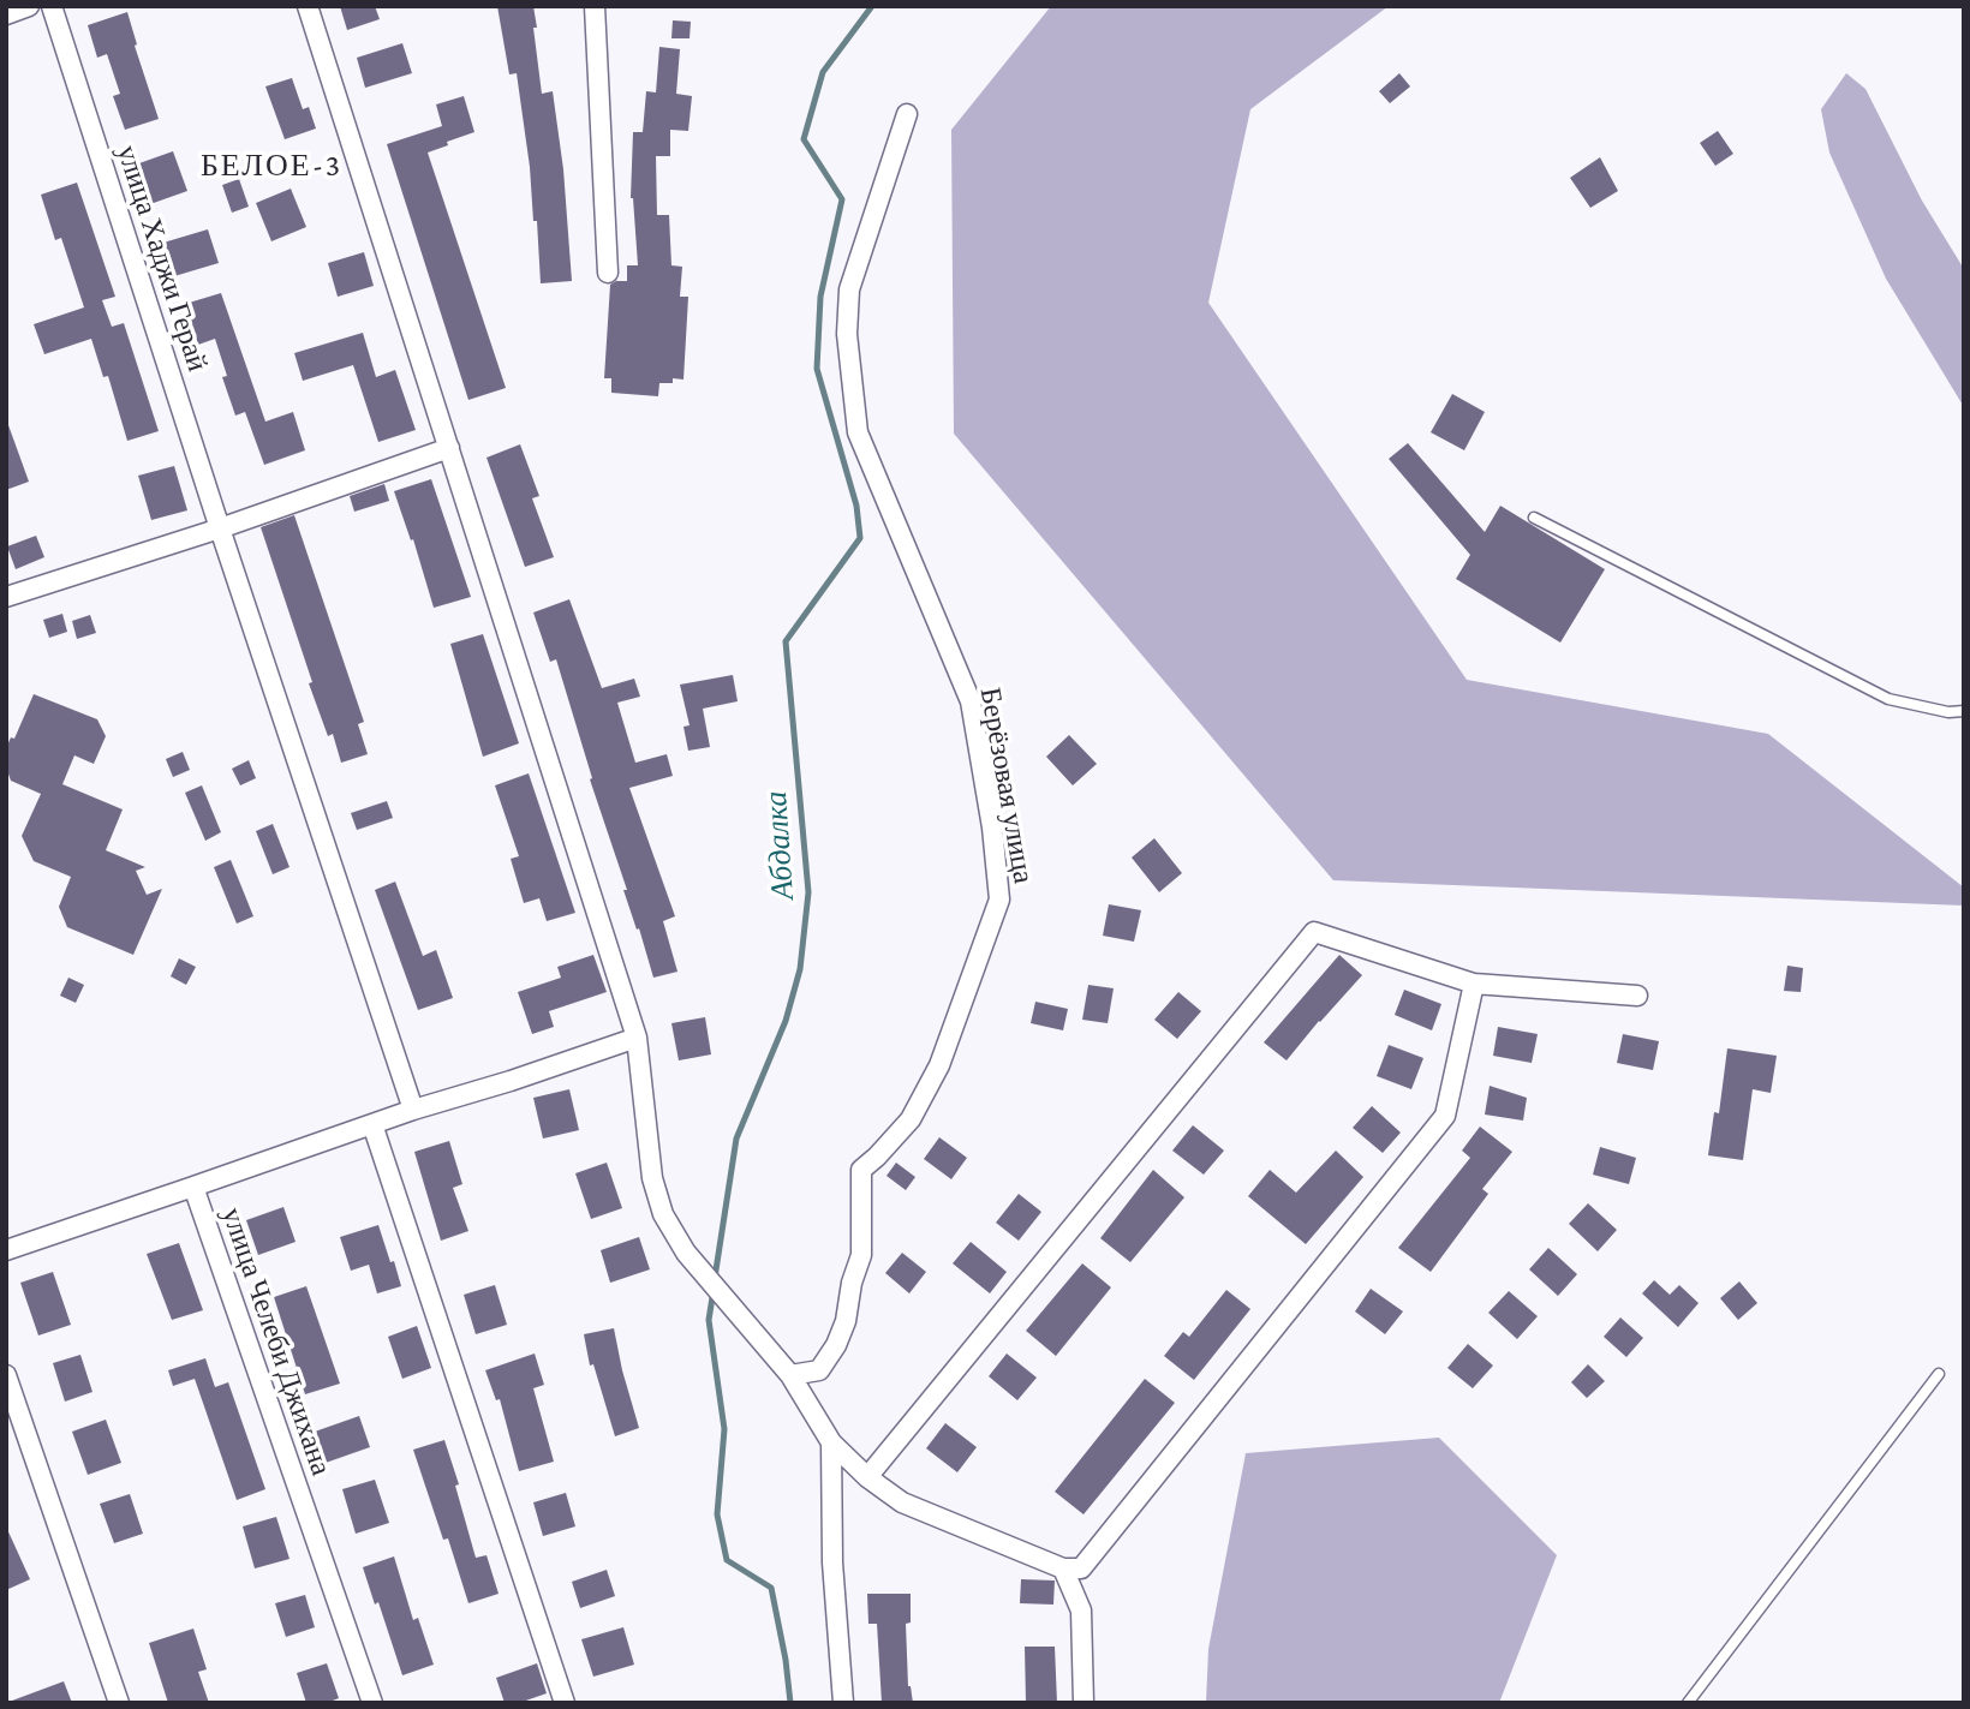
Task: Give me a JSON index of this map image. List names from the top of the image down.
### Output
{
  "streets": {
    "street": ["улица Хаджи Герай", "Берёзовая улица", "улица Челеби Джихана"]
  },
  "districts": ["БЕЛОЕ-3"],
  "water": ["Абдалка"]
}
